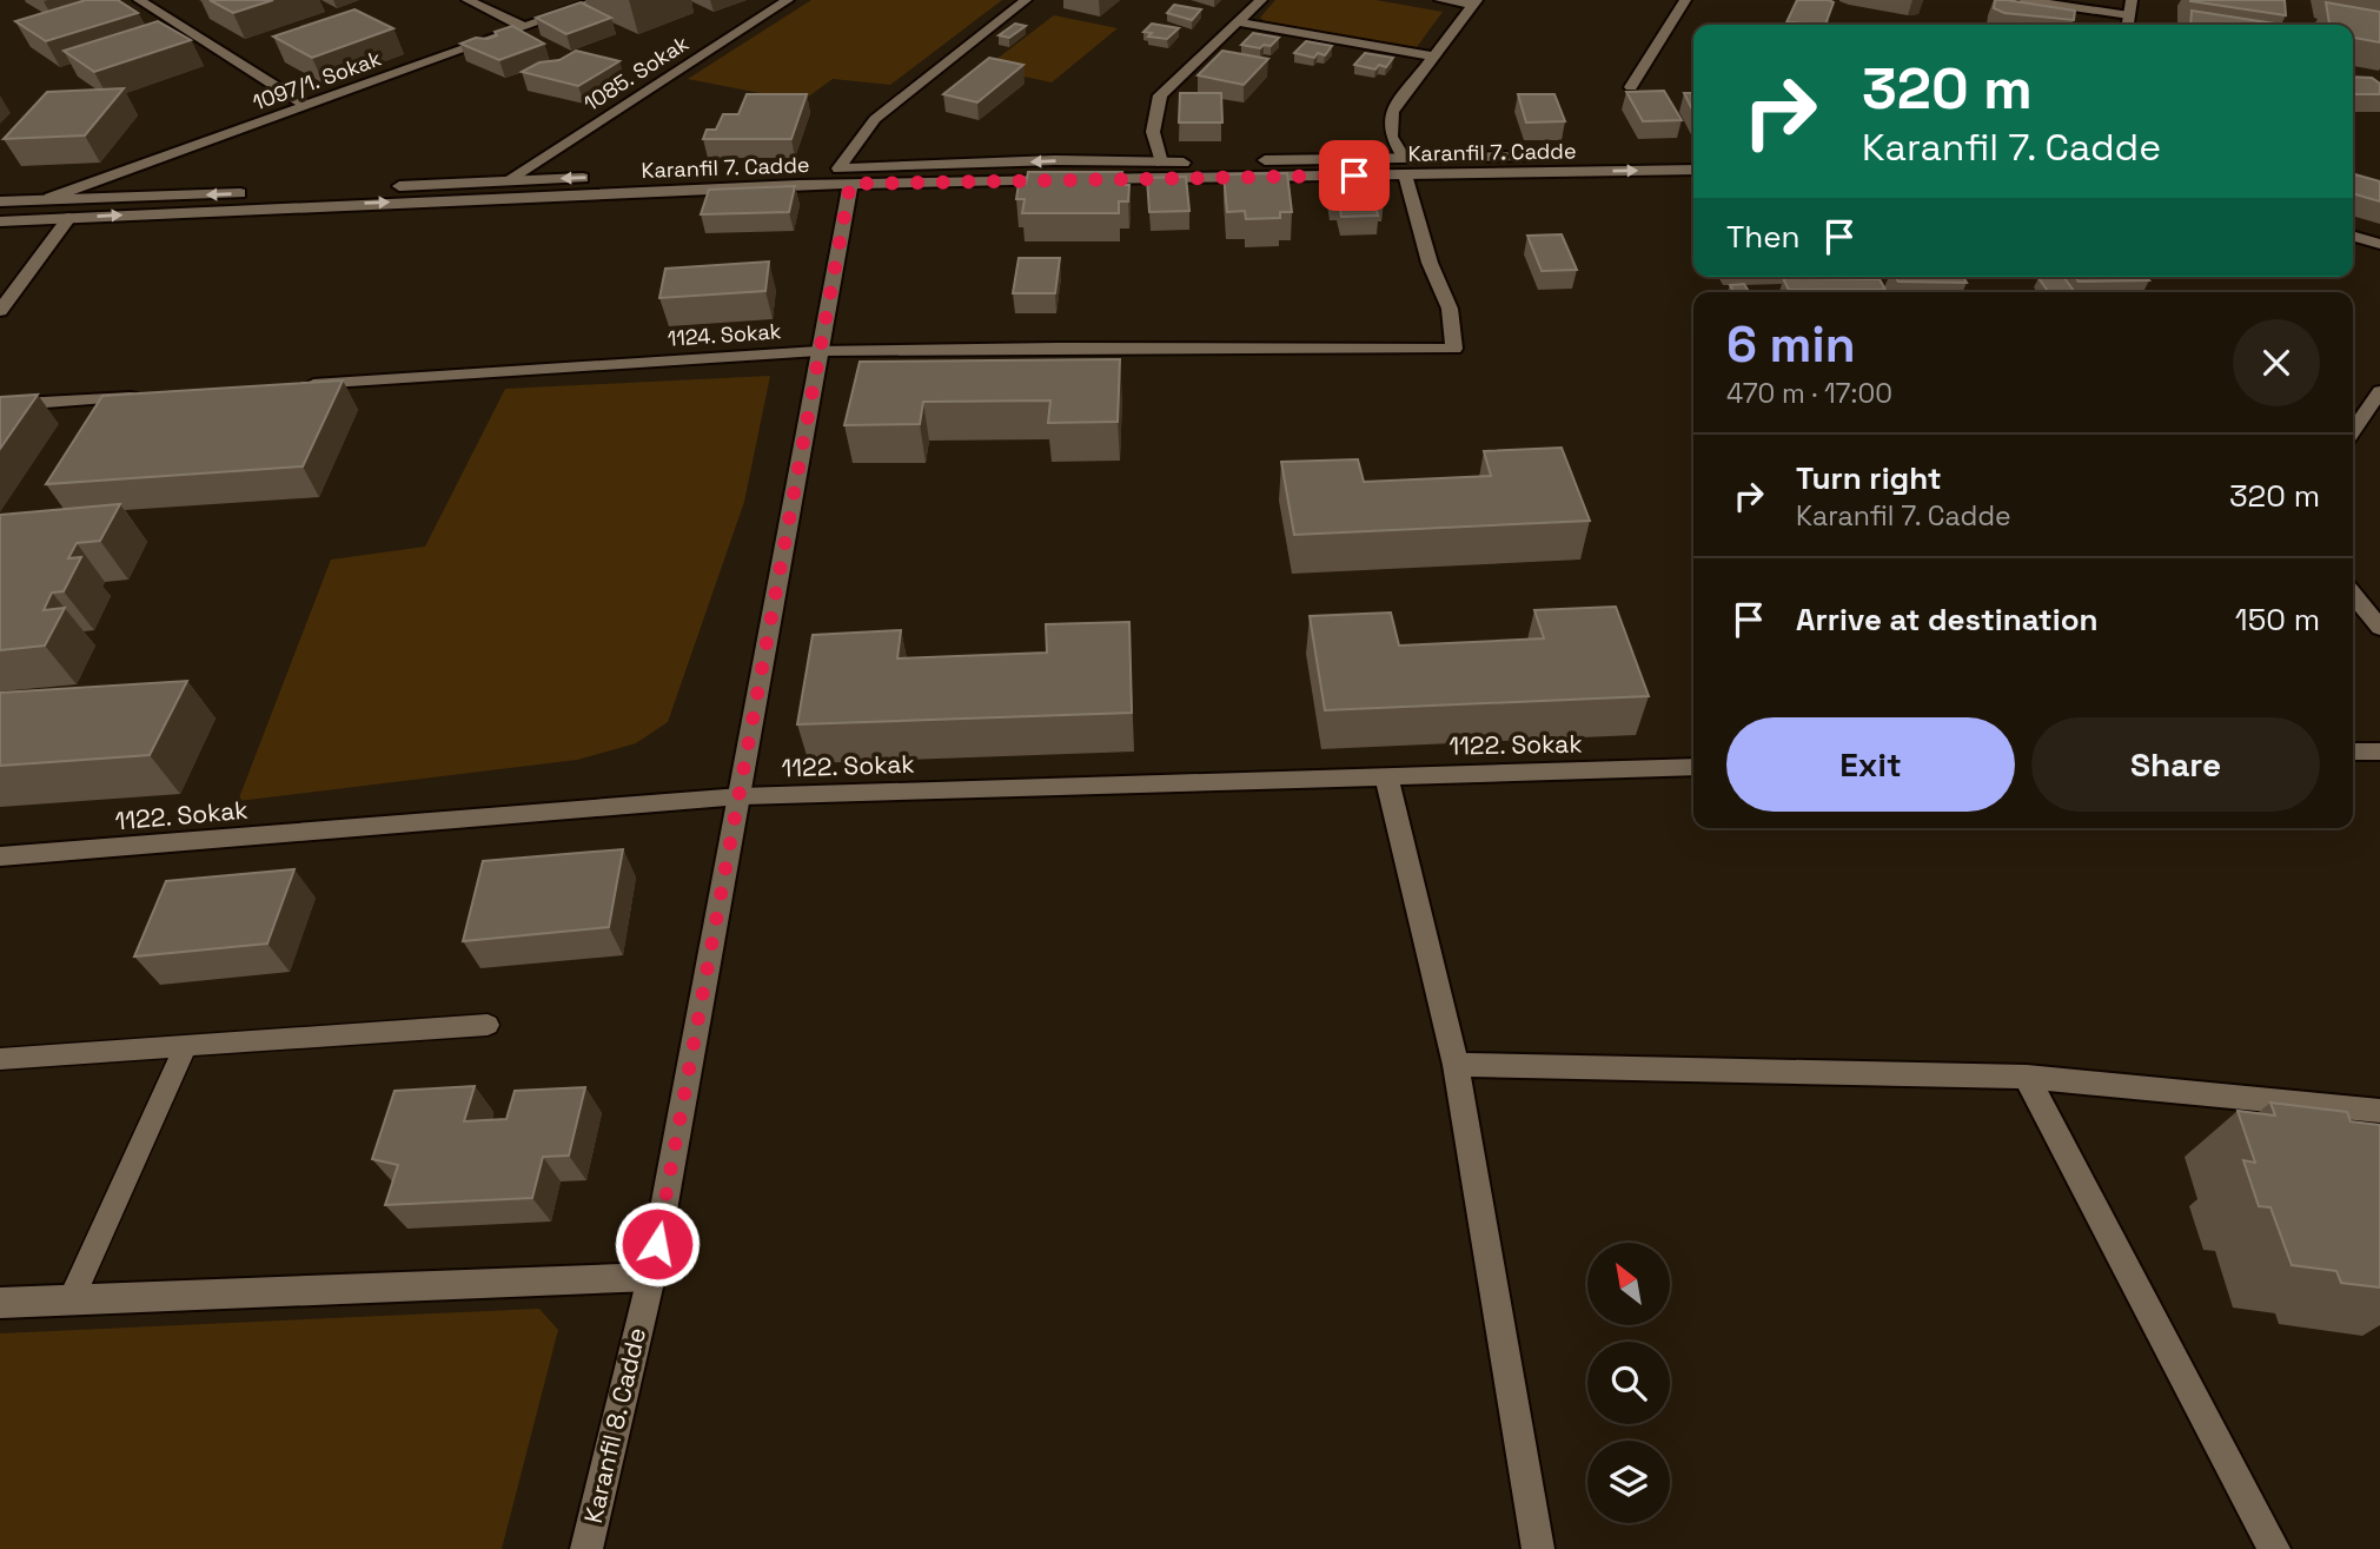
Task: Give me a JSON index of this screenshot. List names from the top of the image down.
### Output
{
  "streets": {
    "street": [
      "1085. Sokak",
      "1097/1. Sokak",
      "Karanfil 7. Cadde",
      "1124. Sokak",
      "1122. Sokak",
      "Karanfil 8. Cadde"
    ]
  },
  "crossings": [
    ["Karanfil 7. Cadde", "1124. Sokak"],
    ["Karanfil 7. Cadde", "Karanfil 8. Cadde"],
    ["1124. Sokak", "Karanfil 8. Cadde"],
    ["1122. Sokak", "Karanfil 8. Cadde"]
  ],
  "north": "top left",
  "page": {
    "turn": ["320 m", "Karanfil 7. Cadde"],
    "then": "Then",
    "heading": ["6 min", "470 m · 17:00"],
    "list": [
      {
        "name": "Turn right",
        "note": "Karanfil 7. Cadde",
        "value": "320 m"
      },
      {
        "name": "Arrive at destination",
        "value": "150 m"
      }
    ],
    "buttons": ["Exit", "Share"]
  }
}
